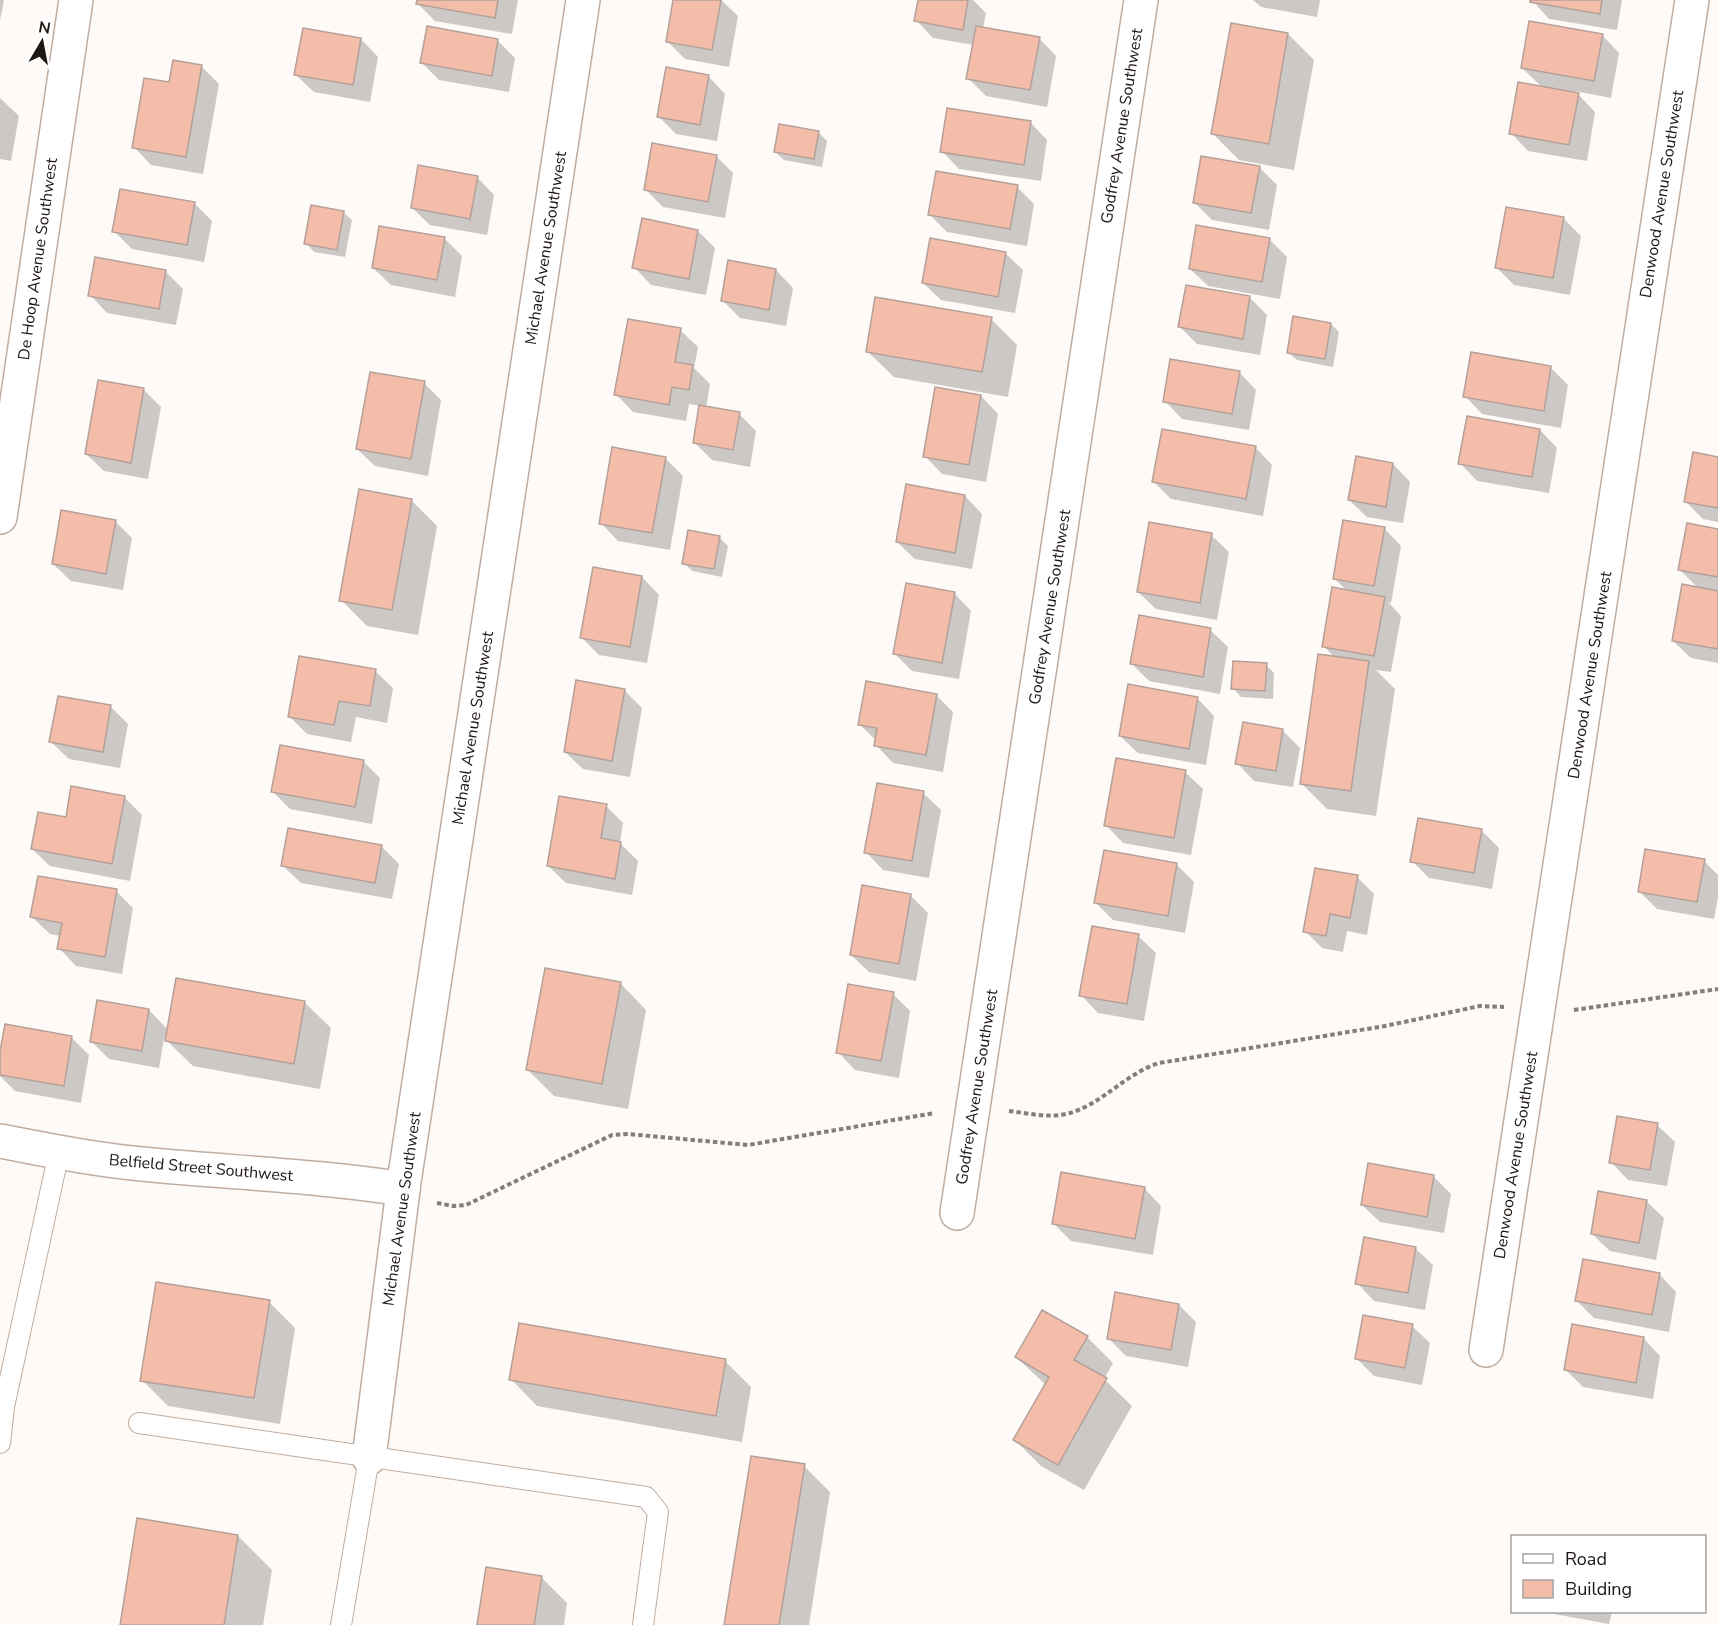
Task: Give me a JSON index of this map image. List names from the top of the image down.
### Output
{
  "streets": {
    "street": [
      "Godfrey Avenue Southwest",
      "Denwood Avenue Southwest",
      "Michael Avenue Southwest",
      "De Hoop Avenue Southwest",
      "Belfield Street Southwest"
    ]
  },
  "crossings": [
    ["Michael Avenue Southwest", "Belfield Street Southwest"]
  ],
  "legend": ["Road", "Building"],
  "north": "top"
}
